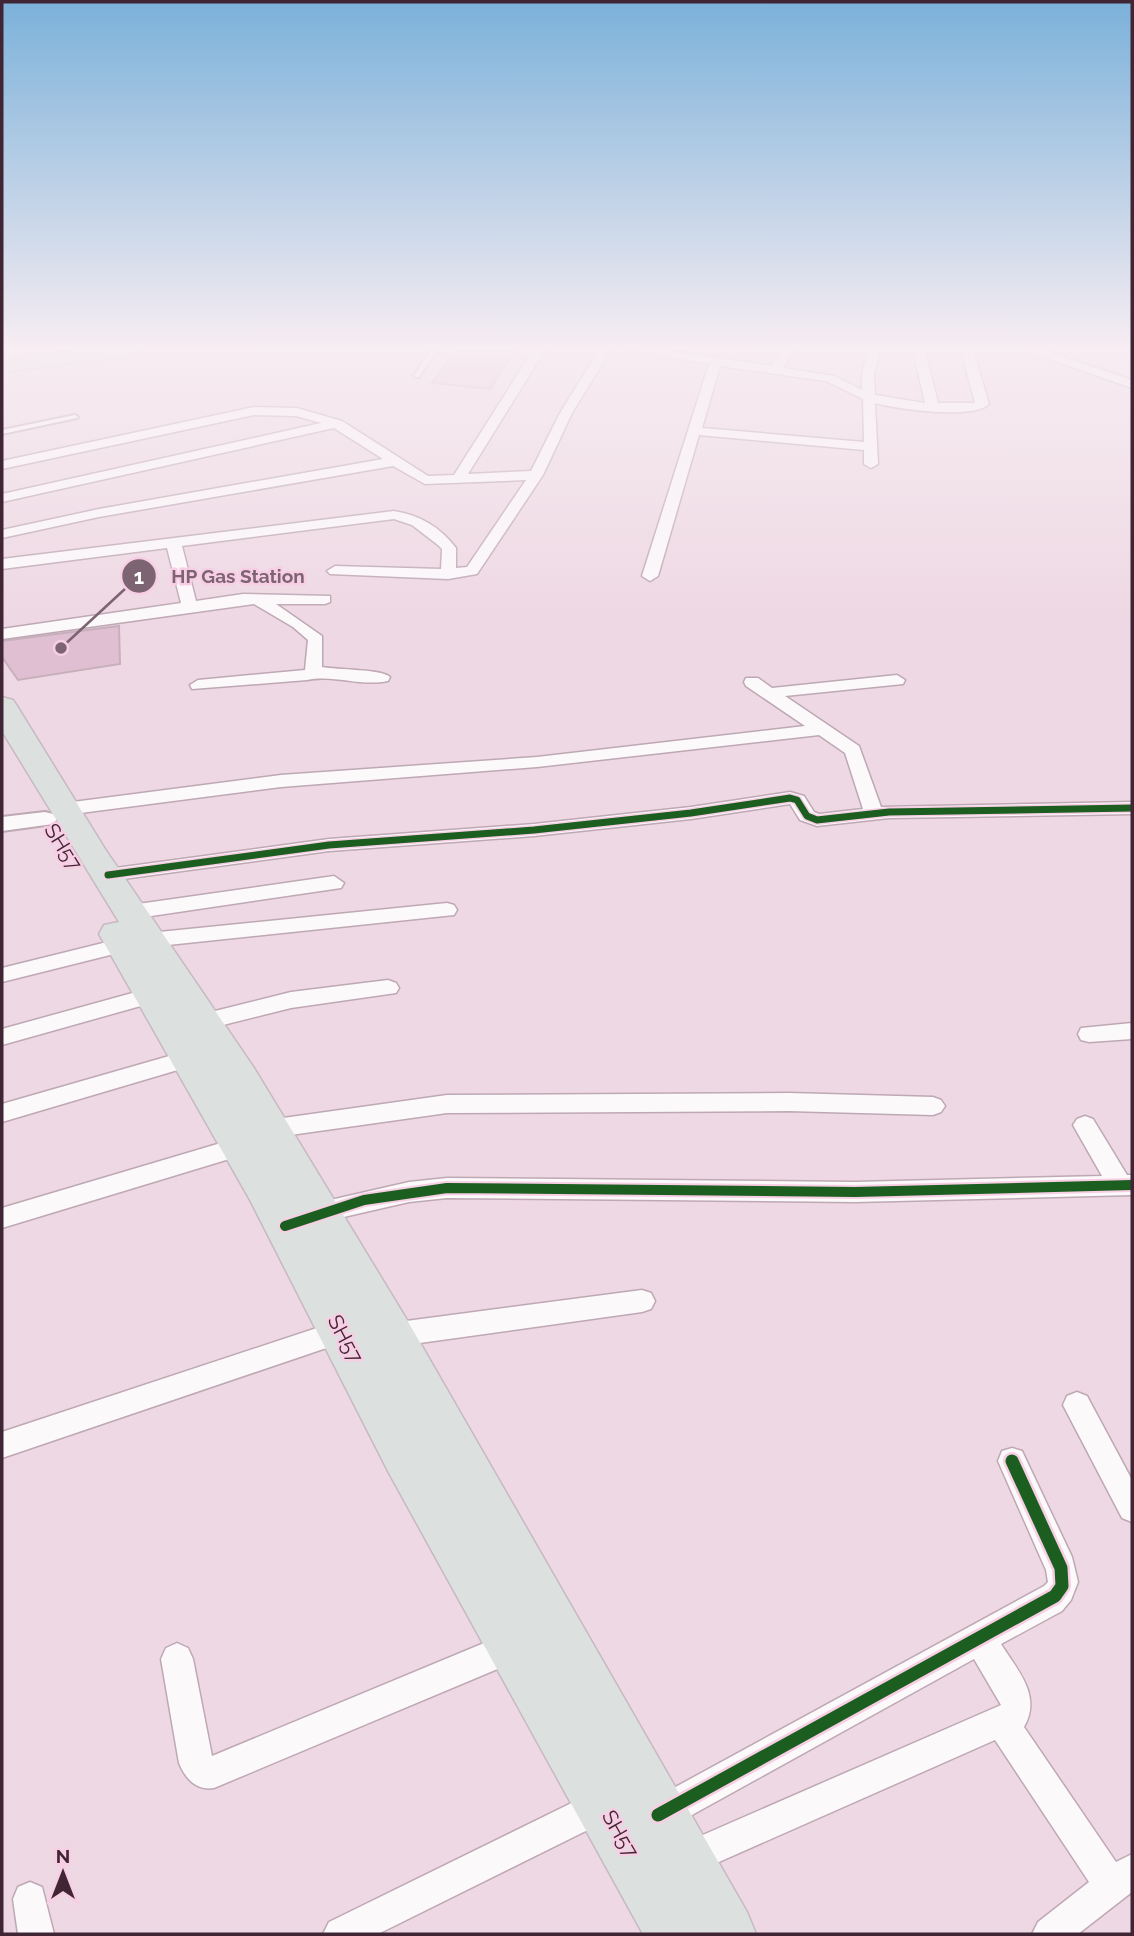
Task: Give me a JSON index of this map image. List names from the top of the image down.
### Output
{
  "streets": {
    "highway": ["SH57"]
  },
  "places": ["HP Gas Station"],
  "north": "top"
}
